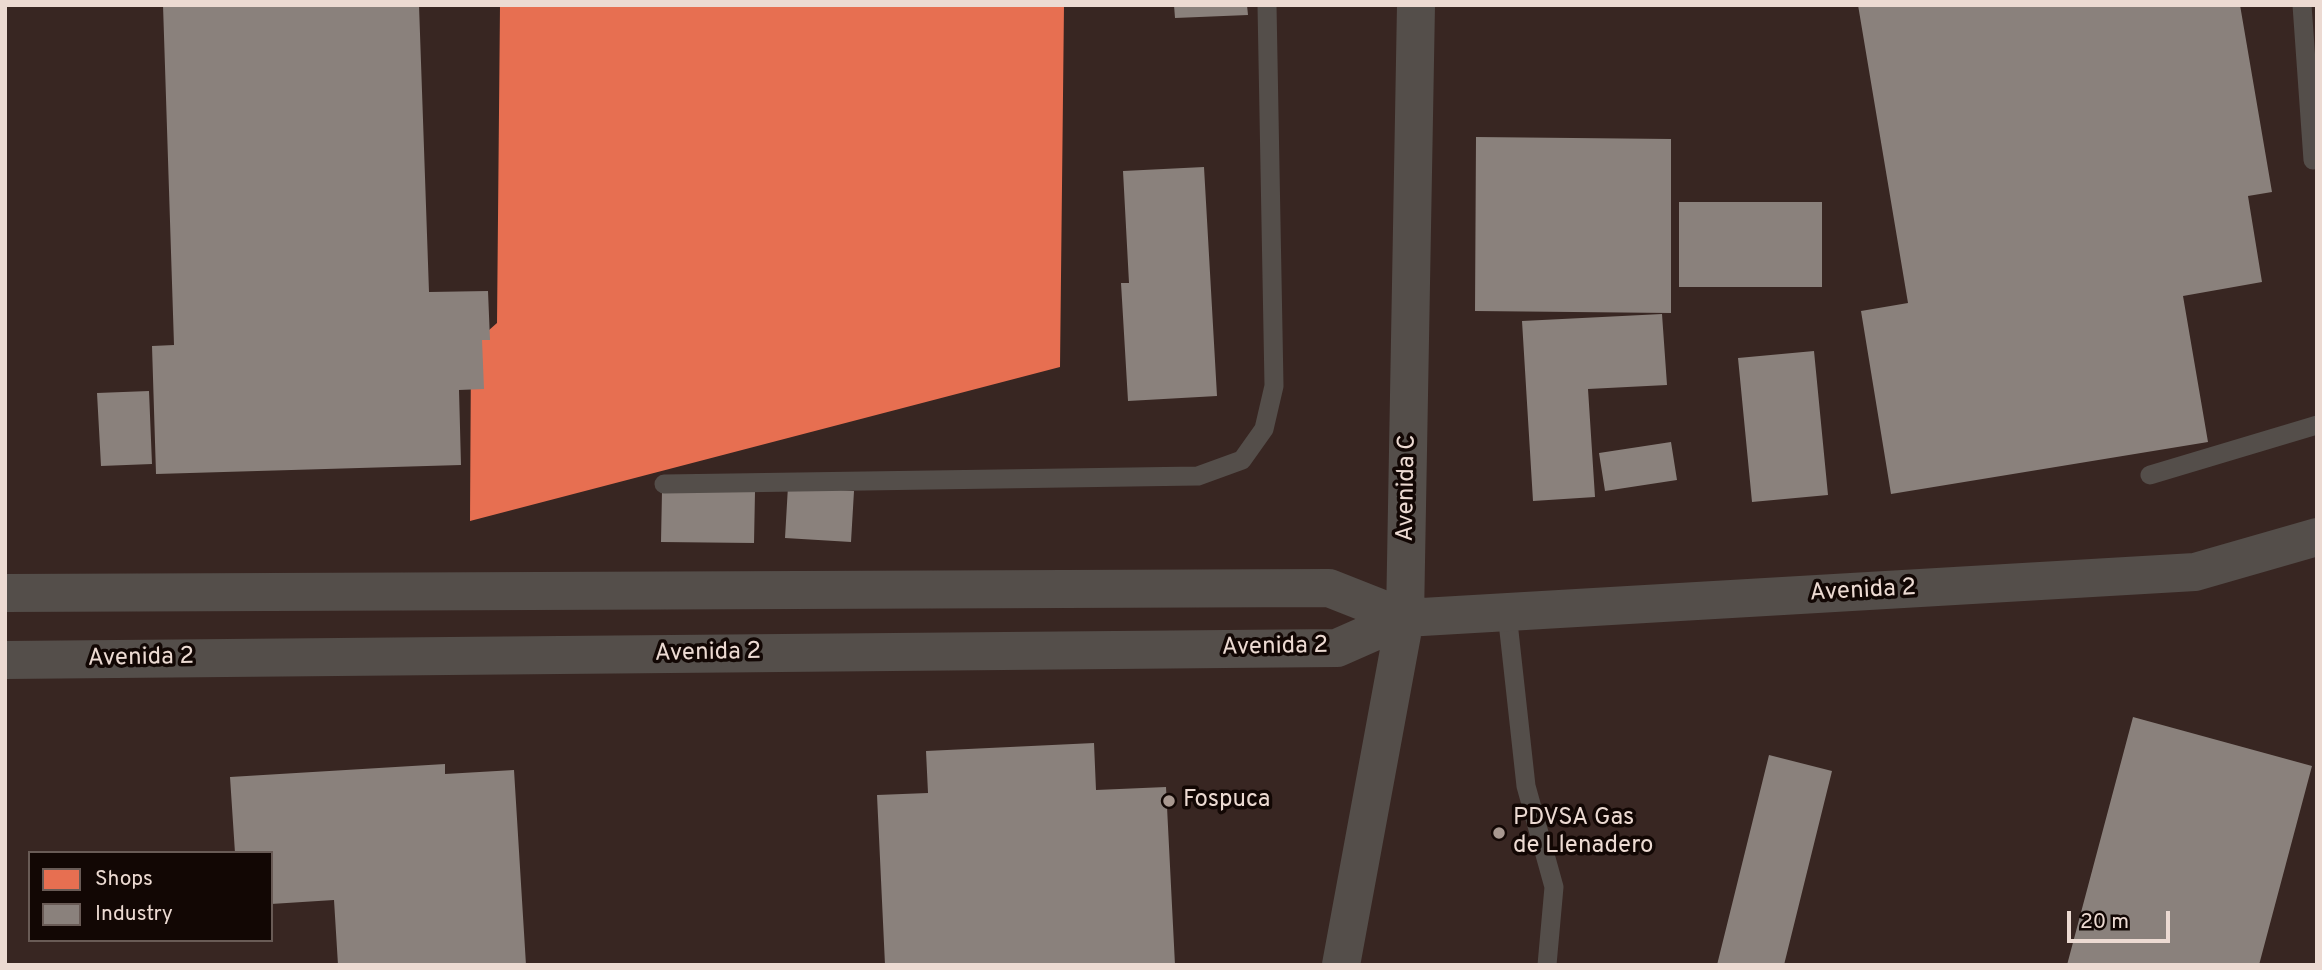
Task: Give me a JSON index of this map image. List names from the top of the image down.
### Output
{
  "streets": {
    "street": ["Avenida C", "Avenida 2"]
  },
  "crossings": [
    ["Avenida C", "Avenida 2"]
  ],
  "places": ["Fospuca", "PDVSA Gas de Llenadero"],
  "legend": ["Shops", "Industry"],
  "scale_bar": "20 m"
}
